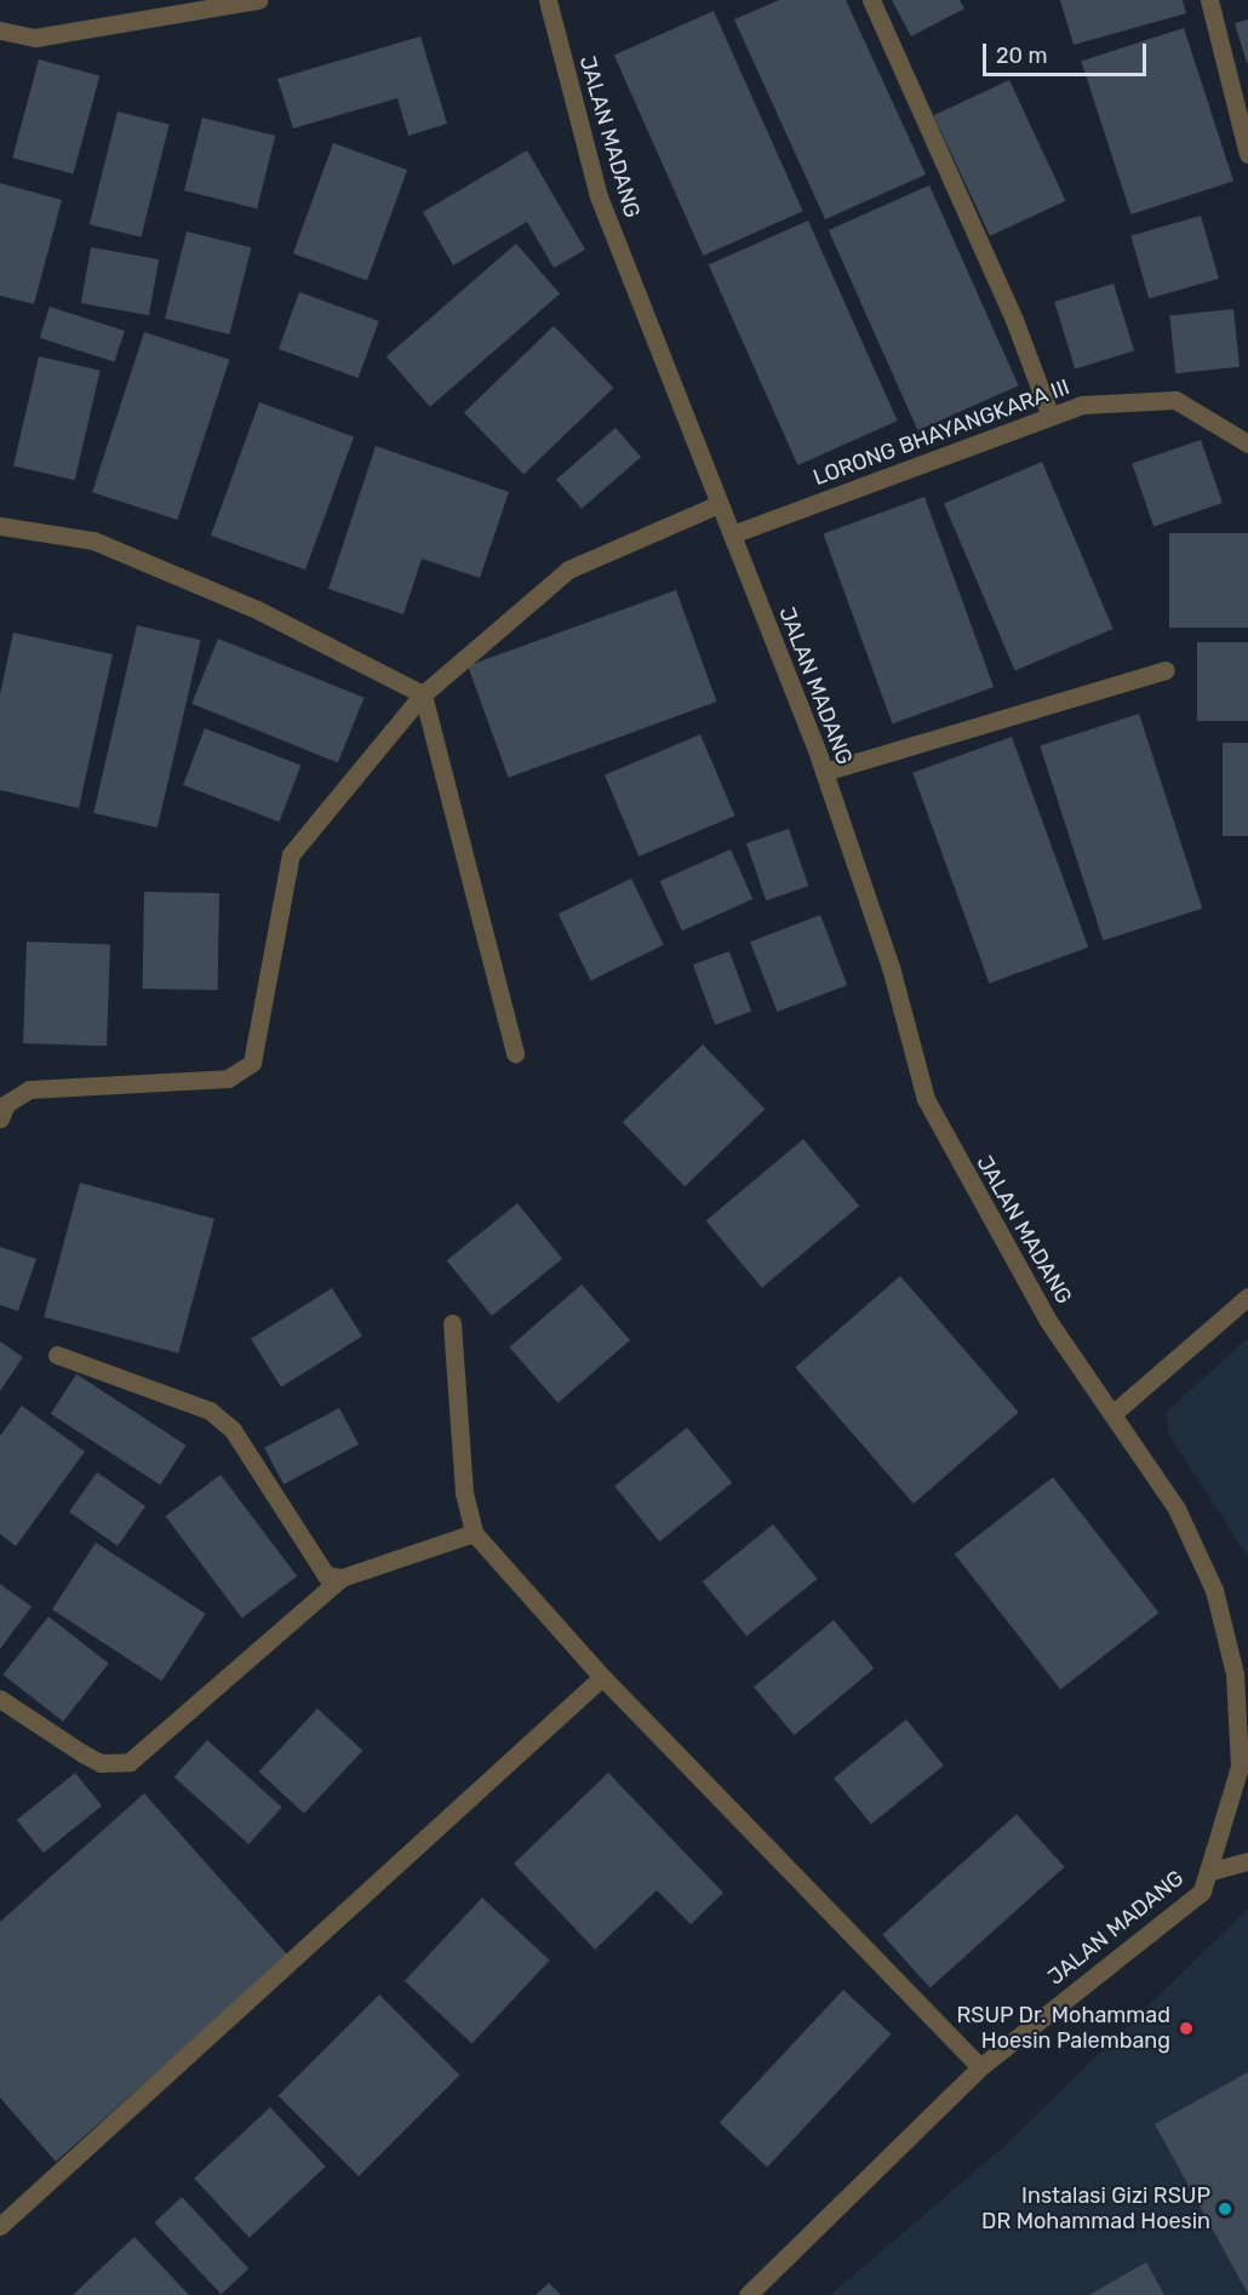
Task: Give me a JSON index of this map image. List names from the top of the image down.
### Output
{
  "streets": {
    "street": ["JALAN MADANG", "LORONG BHAYANGKARA III"]
  },
  "crossings": [
    ["JALAN MADANG", "LORONG BHAYANGKARA III"]
  ],
  "places": ["RSUP Dr. Mohammad Hoesin Palembang", "Instalasi Gizi RSUP DR Mohammad Hoesin"],
  "scale_bar": "20 m"
}
